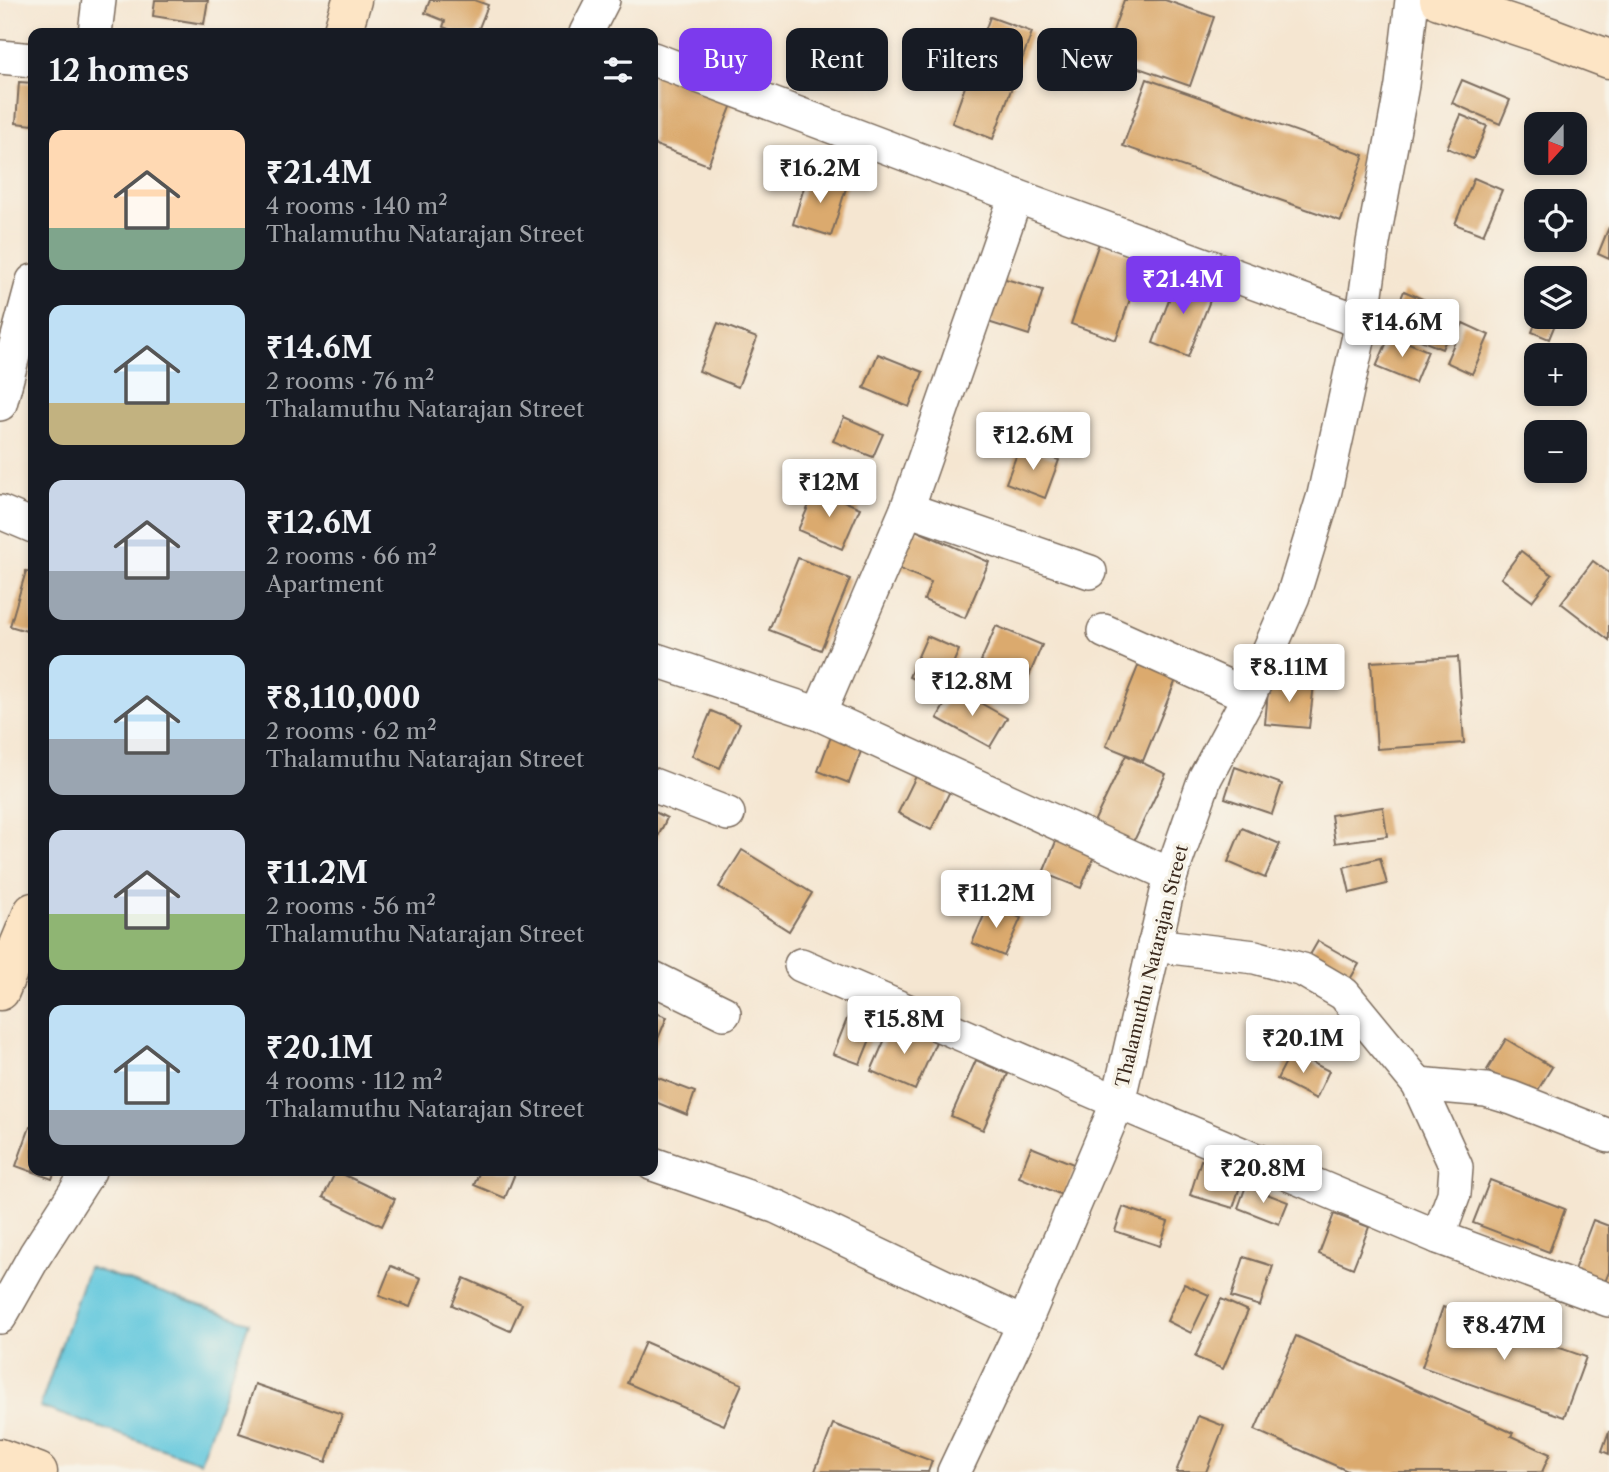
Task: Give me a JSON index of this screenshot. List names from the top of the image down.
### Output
{
  "streets": {
    "street": ["Thalamuthu Natarajan Street"]
  },
  "north": "bottom",
  "page": {
    "chip": [
      "Buy",
      "Rent",
      "Filters",
      "New"
    ],
    "heading": "12 homes",
    "map_buttons": ["+", "−"],
    "list": [
      {
        "name": "₹21.4M",
        "note": "4 rooms · 140 m² · Thalamuthu Natarajan Street"
      },
      {
        "name": "₹14.6M",
        "note": "2 rooms · 76 m² · Thalamuthu Natarajan Street"
      },
      {
        "name": "₹12.6M",
        "note": "2 rooms · 66 m² · Apartment"
      },
      {
        "name": "₹8,110,000",
        "note": "2 rooms · 62 m² · Thalamuthu Natarajan Street"
      },
      {
        "name": "₹11.2M",
        "note": "2 rooms · 56 m² · Thalamuthu Natarajan Street"
      },
      {
        "name": "₹20.1M",
        "note": "4 rooms · 112 m² · Thalamuthu Natarajan Street"
      }
    ],
    "price": [
      "₹16.2M",
      "₹21.4M",
      "₹14.6M",
      "₹12.6M",
      "₹12M",
      "₹8.11M",
      "₹12.8M",
      "₹11.2M",
      "₹15.8M",
      "₹20.1M",
      "₹20.8M",
      "₹8.47M"
    ]
  }
}
